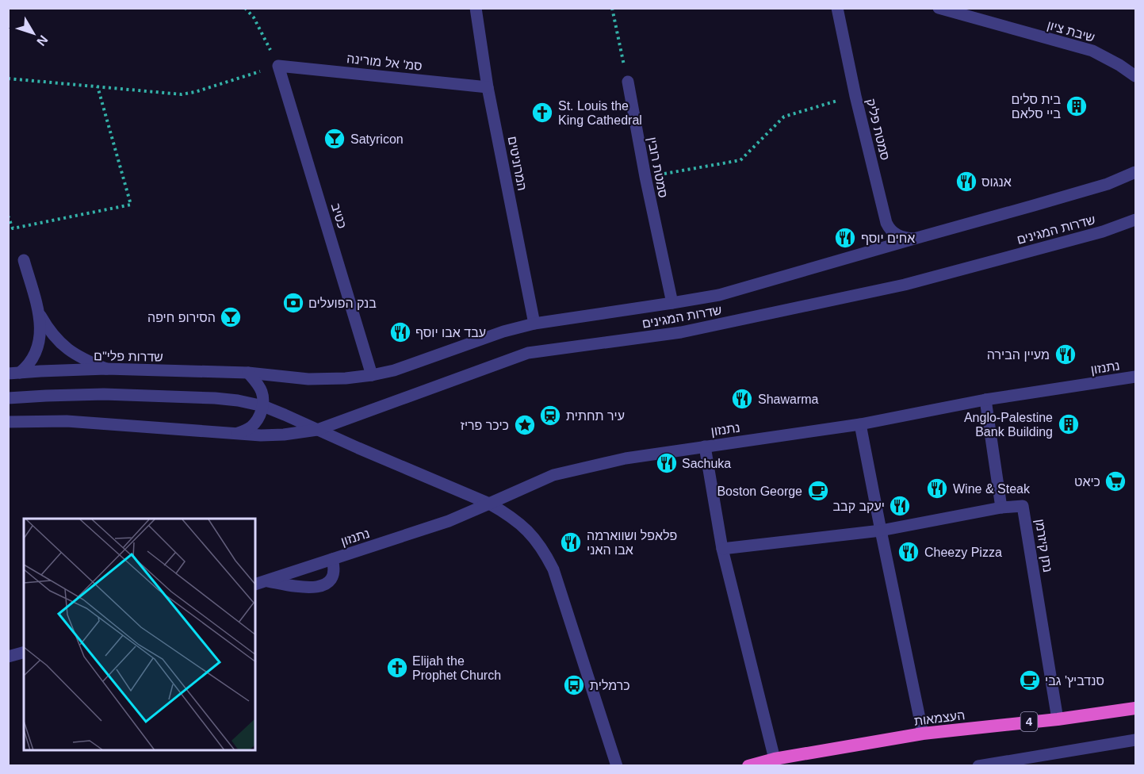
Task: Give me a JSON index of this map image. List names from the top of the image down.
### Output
{
  "streets": {
    "highway": ["העצמאות", "4"],
    "street": [
      "שיבת ציון",
      "סמ' אל מורינה",
      "סמטת פליק",
      "המרוניטים",
      "סמטת רובין",
      "כטיב",
      "שדרות המגינים",
      "שדרות פלי\"ם",
      "נתנזון",
      "נתן קיזרמן"
    ]
  },
  "crossings": [
    ["סמ' אל מורינה", "המרוניטים"],
    ["סמ' אל מורינה", "כטיב"],
    ["סמטת פליק", "שדרות המגינים"],
    ["המרוניטים", "שדרות המגינים"],
    ["סמטת רובין", "שדרות המגינים"],
    ["כטיב", "שדרות המגינים"],
    ["שדרות המגינים", "שדרות פלי\"ם"],
    ["נתן קיזרמן", "העצמאות"]
  ],
  "places": {
    "building": ["בית סלים ביי סלאם", "Anglo-Palestine Bank Building"],
    "church": ["St. Louis the King Cathedral", "Elijah the Prophet Church"],
    "bar": ["Satyricon", "הסירופ חיפה"],
    "restaurant": [
      "אנגוס",
      "אחים יוסף",
      "עבד אבו יוסף",
      "מעיין הבירה",
      "Shawarma",
      "Sachuka",
      "Wine & Steak",
      "יעקב קבב",
      "פלאפל ושווארמה אבו האני",
      "Cheezy Pizza"
    ],
    "bank": ["בנק הפועלים"],
    "station": ["עיר תחתית"],
    "place": ["כיכר פריז"],
    "supermarket": ["כיאט"],
    "cafe": ["Boston George", "סנדביץ' גבי"],
    "bus stop": ["כרמלית"]
  },
  "north": "bottom right"
}
